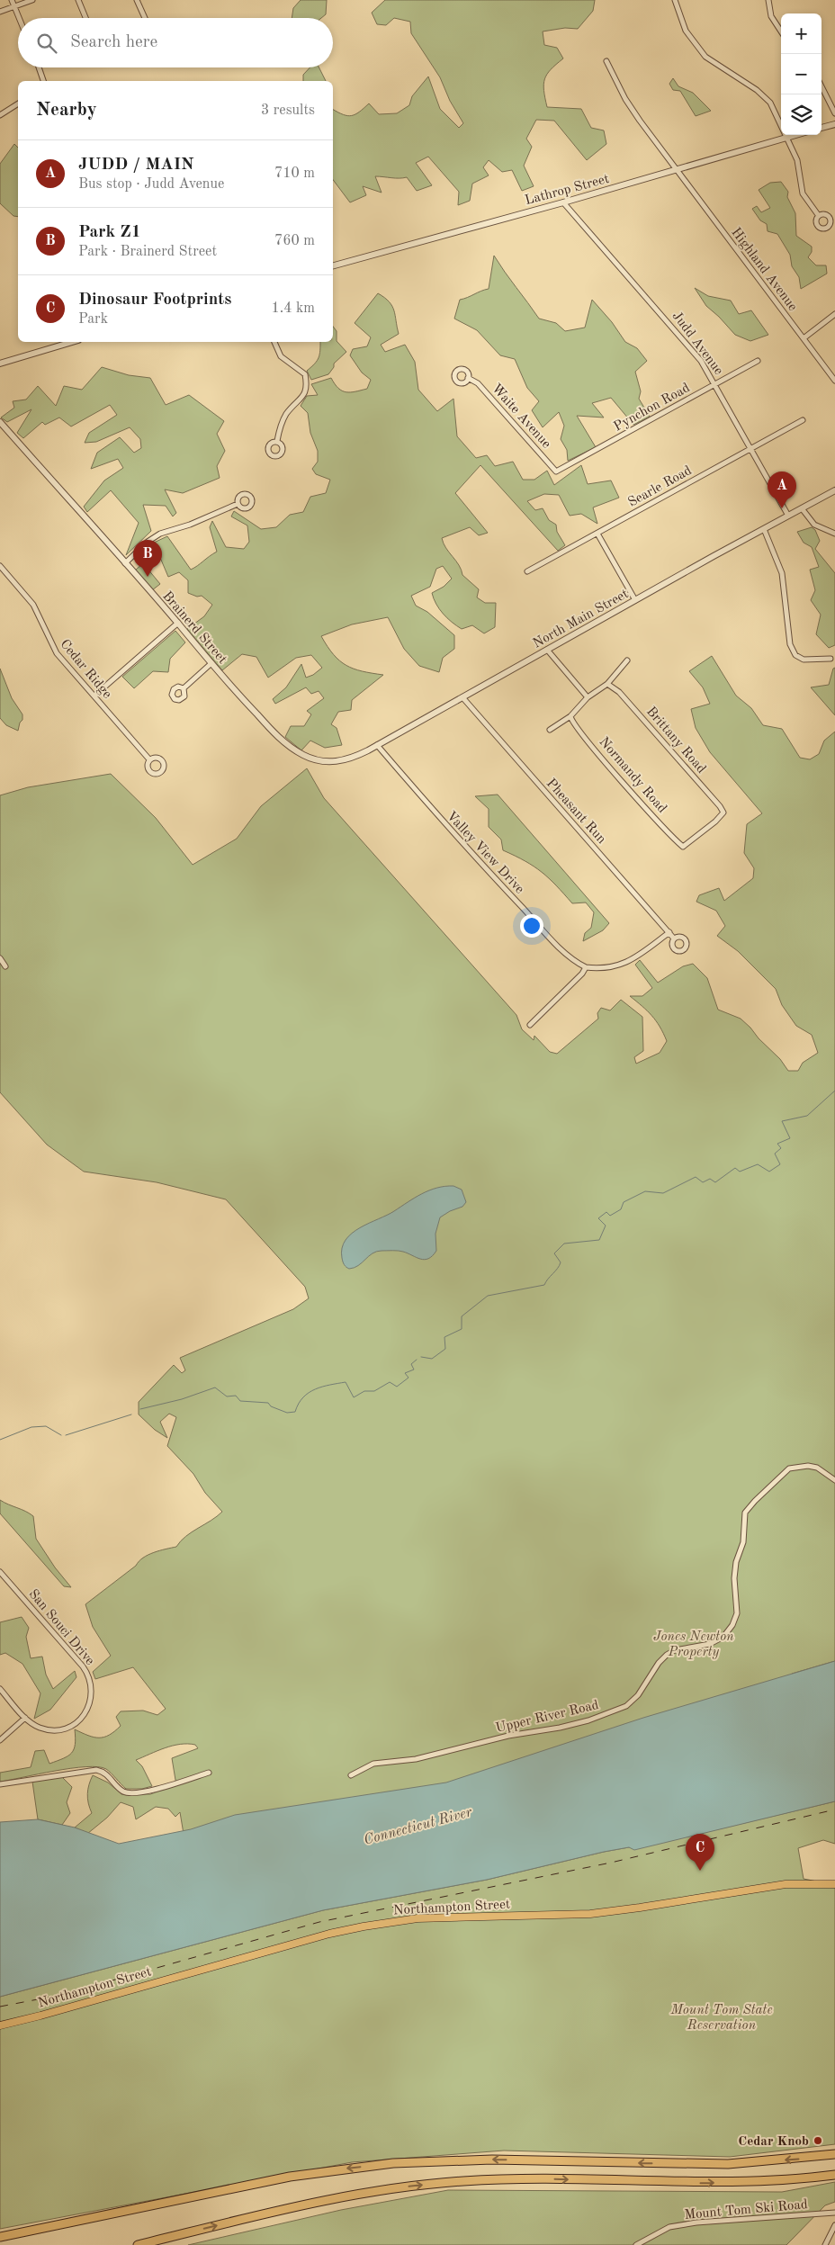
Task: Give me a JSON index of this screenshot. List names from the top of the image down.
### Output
{
  "streets": {
    "main road": ["Northampton Street"],
    "street": [
      "Lathrop Street",
      "Highland Avenue",
      "Judd Avenue",
      "Pynchon Road",
      "Waite Avenue",
      "Searle Road",
      "North Main Street",
      "Brainerd Street",
      "Cedar Ridge",
      "Brittany Road",
      "Normandy Road",
      "Pheasant Run",
      "Valley View Drive",
      "San Souci Drive",
      "Upper River Road",
      "Mount Tom Ski Road"
    ]
  },
  "crossings": [
    ["Lathrop Street", "Highland Avenue"],
    ["Lathrop Street", "Judd Avenue"],
    ["Judd Avenue", "Pynchon Road"],
    ["Judd Avenue", "Searle Road"],
    ["Judd Avenue", "North Main Street"],
    ["Pynchon Road", "Waite Avenue"],
    ["North Main Street", "Brainerd Street"],
    ["North Main Street", "Pheasant Run"],
    ["North Main Street", "Valley View Drive"],
    ["Brittany Road", "Normandy Road"]
  ],
  "water": ["Connecticut River"],
  "parks": ["Jones Newton Property", "Mount Tom State Reservation"],
  "places": ["Cedar Knob"],
  "page": {
    "map_buttons": ["+", "−"],
    "search": "Search here",
    "heading": ["Nearby", "3 results"],
    "list": [
      {
        "mark": "A",
        "name": "JUDD / MAIN",
        "note": "Bus stop · Judd Avenue",
        "value": "710 m"
      },
      {
        "mark": "B",
        "name": "Park Z1",
        "note": "Park · Brainerd Street",
        "value": "760 m"
      },
      {
        "mark": "C",
        "name": "Dinosaur Footprints",
        "note": "Park",
        "value": "1.4 km"
      }
    ],
    "pins": ["A", "B", "C"]
  }
}
